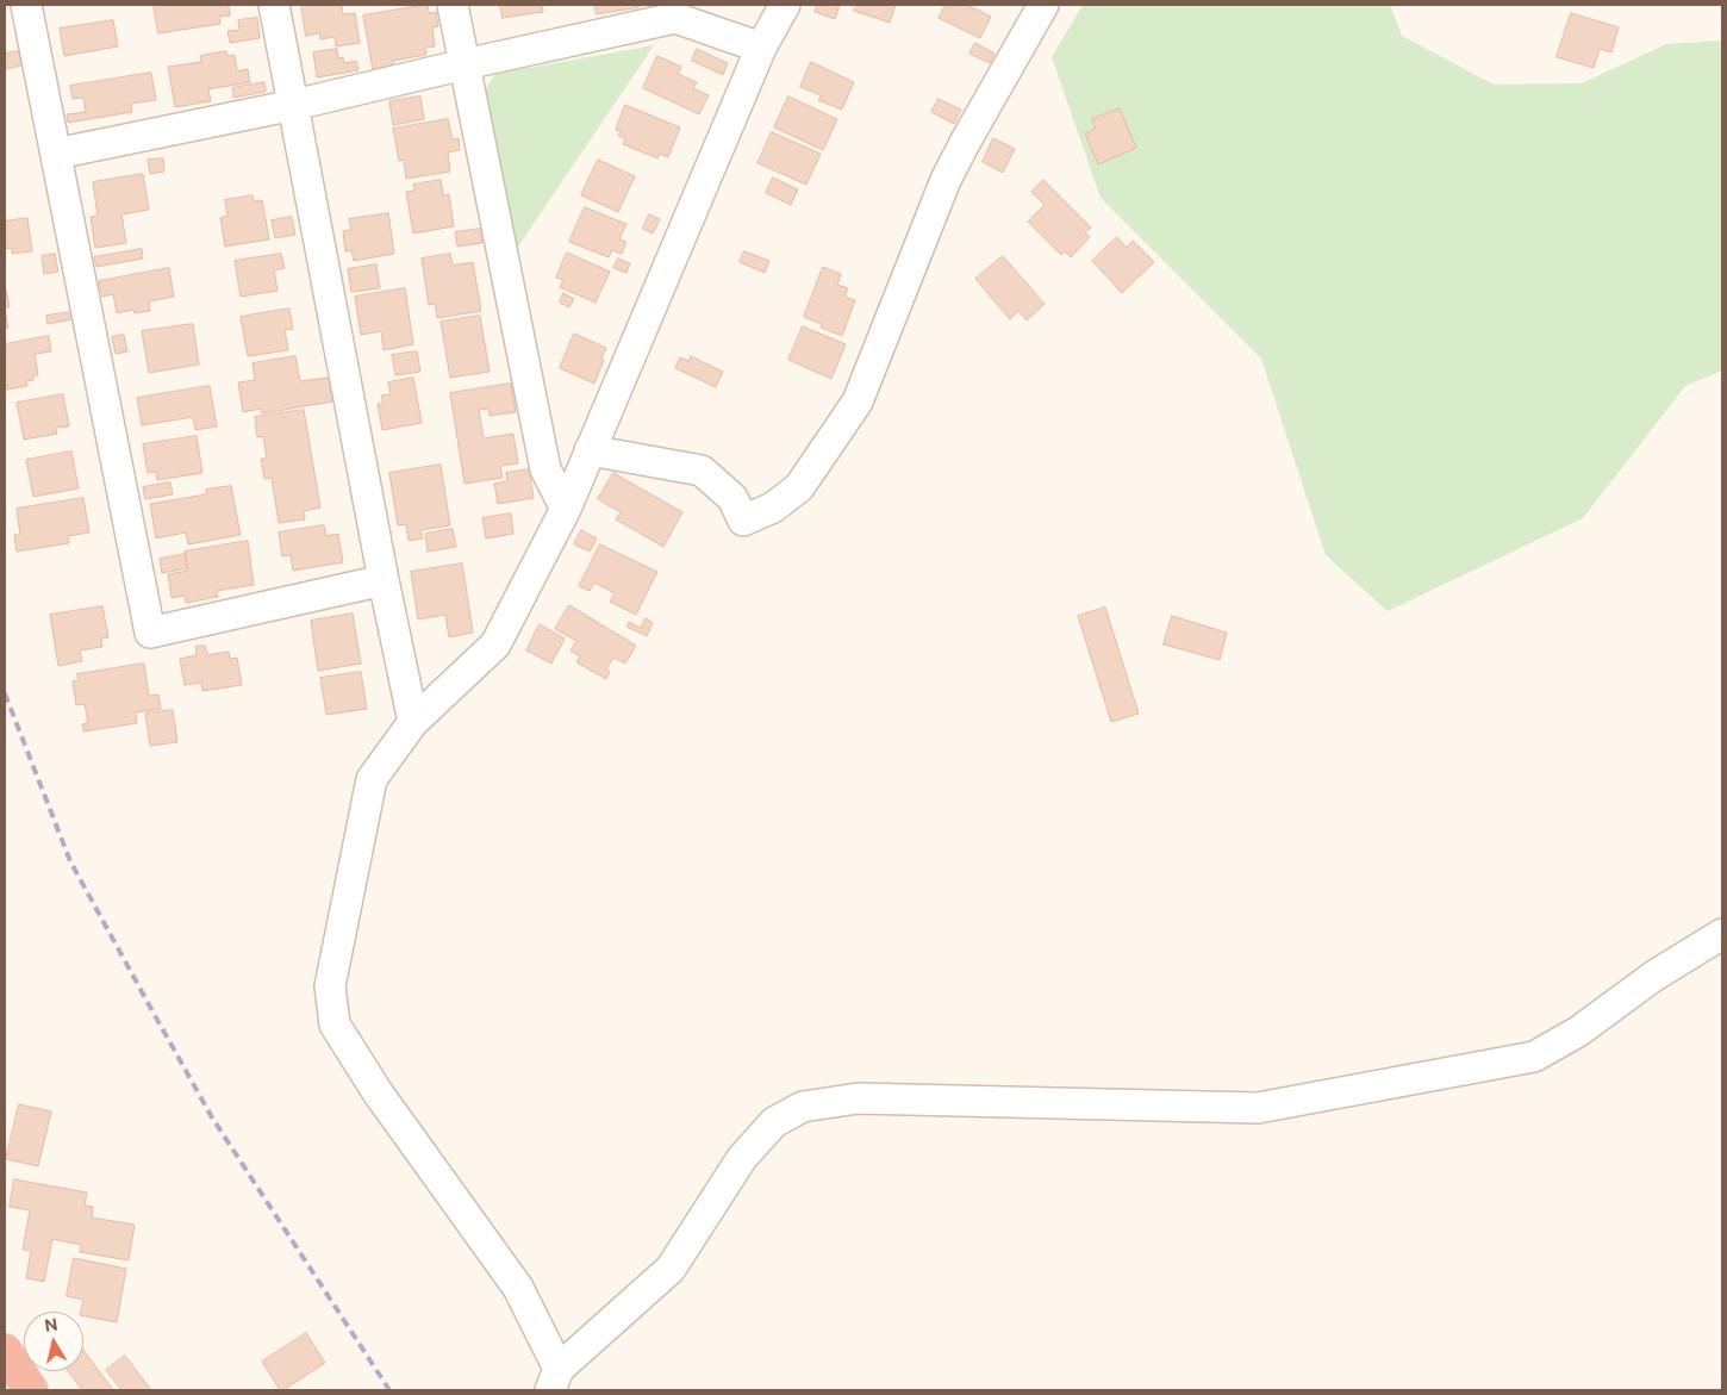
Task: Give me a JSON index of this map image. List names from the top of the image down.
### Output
{
  "north": "top"
}
